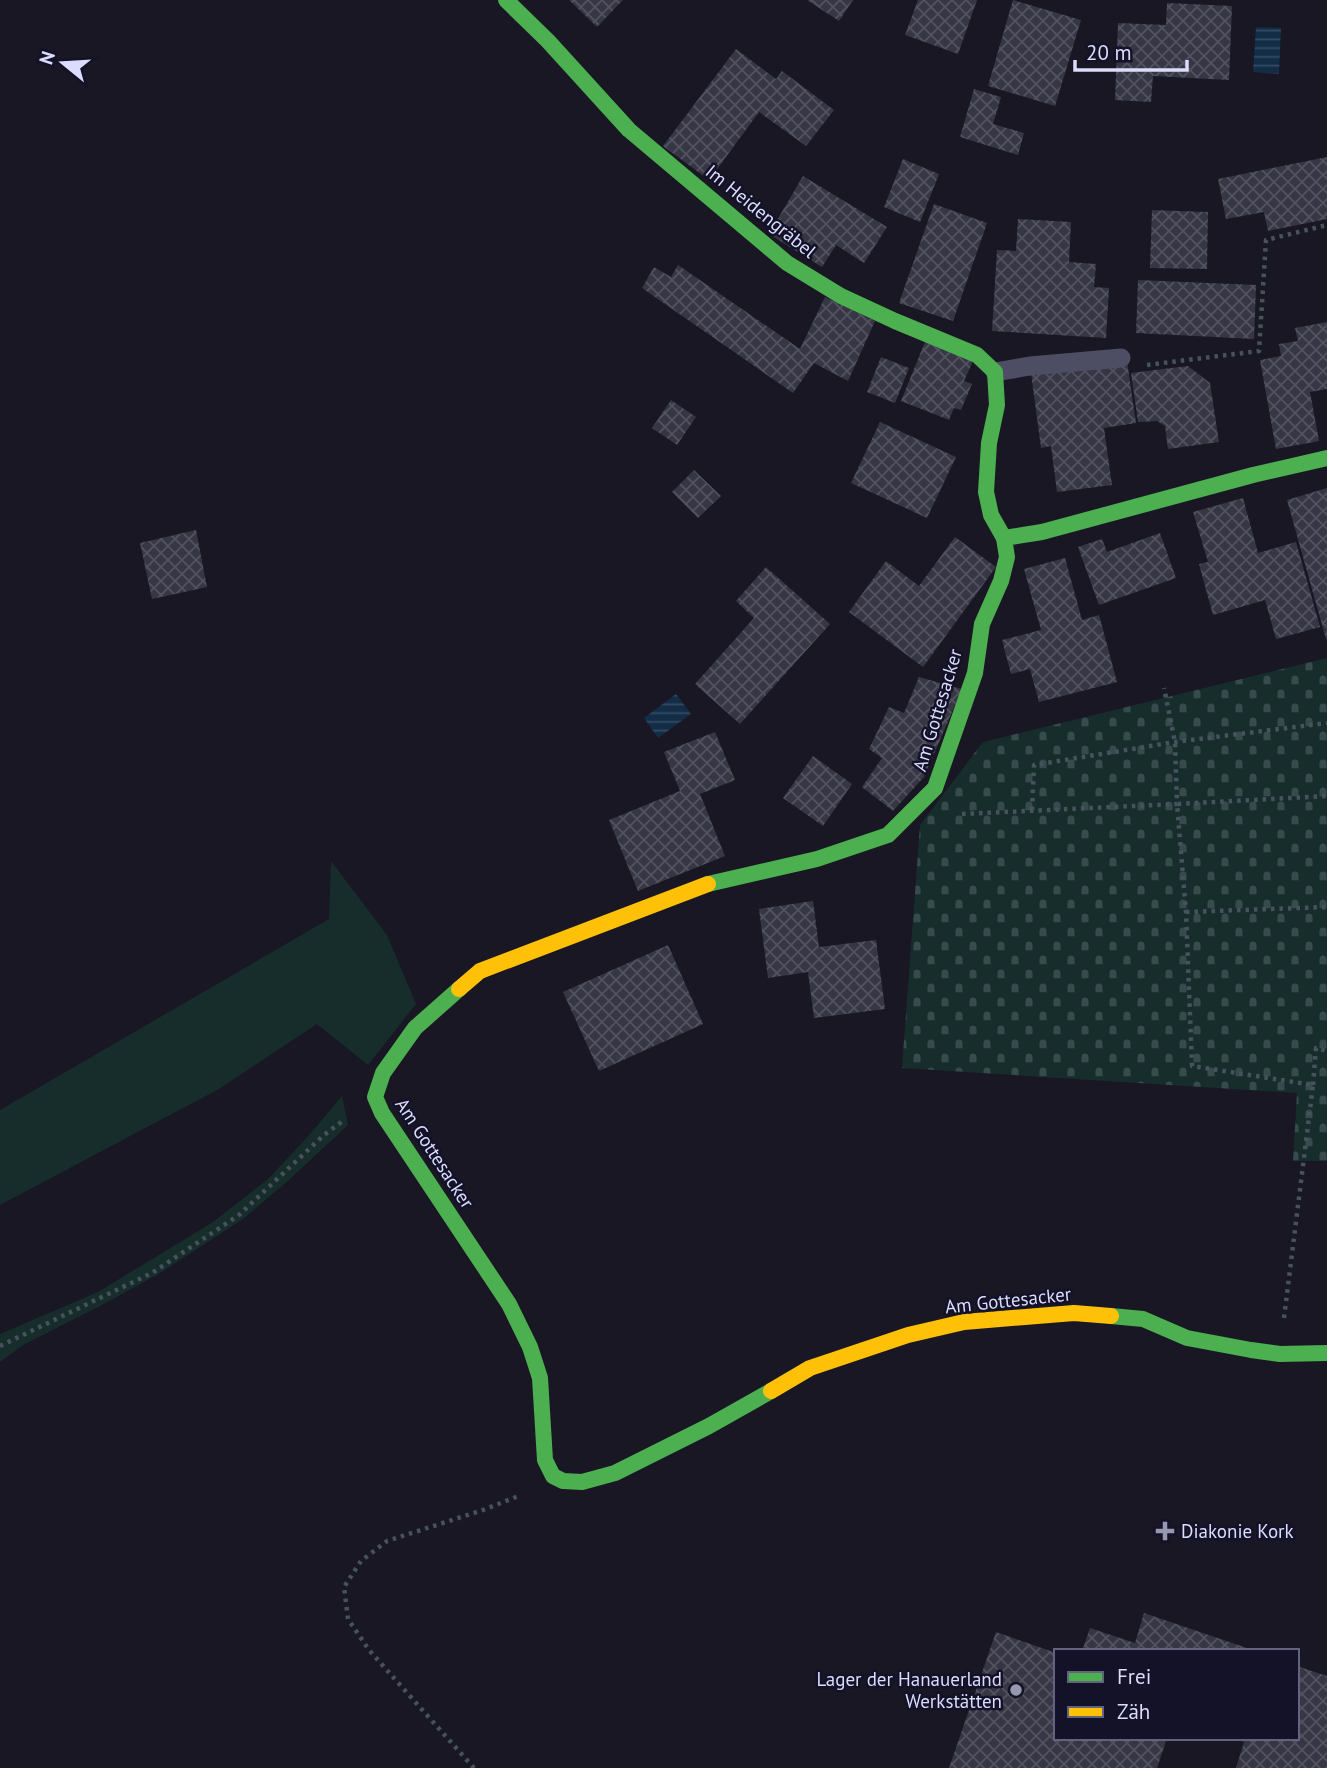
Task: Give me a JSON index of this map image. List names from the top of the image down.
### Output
{
  "streets": {
    "street": ["Im Heidengräbel", "Am Gottesacker"]
  },
  "places": {
    "health": ["Diakonie Kork"],
    "other": ["Lager der Hanauerland Werkstätten"]
  },
  "legend": ["Frei", "Zäh"],
  "scale_bar": "20 m",
  "north": "left"
}
